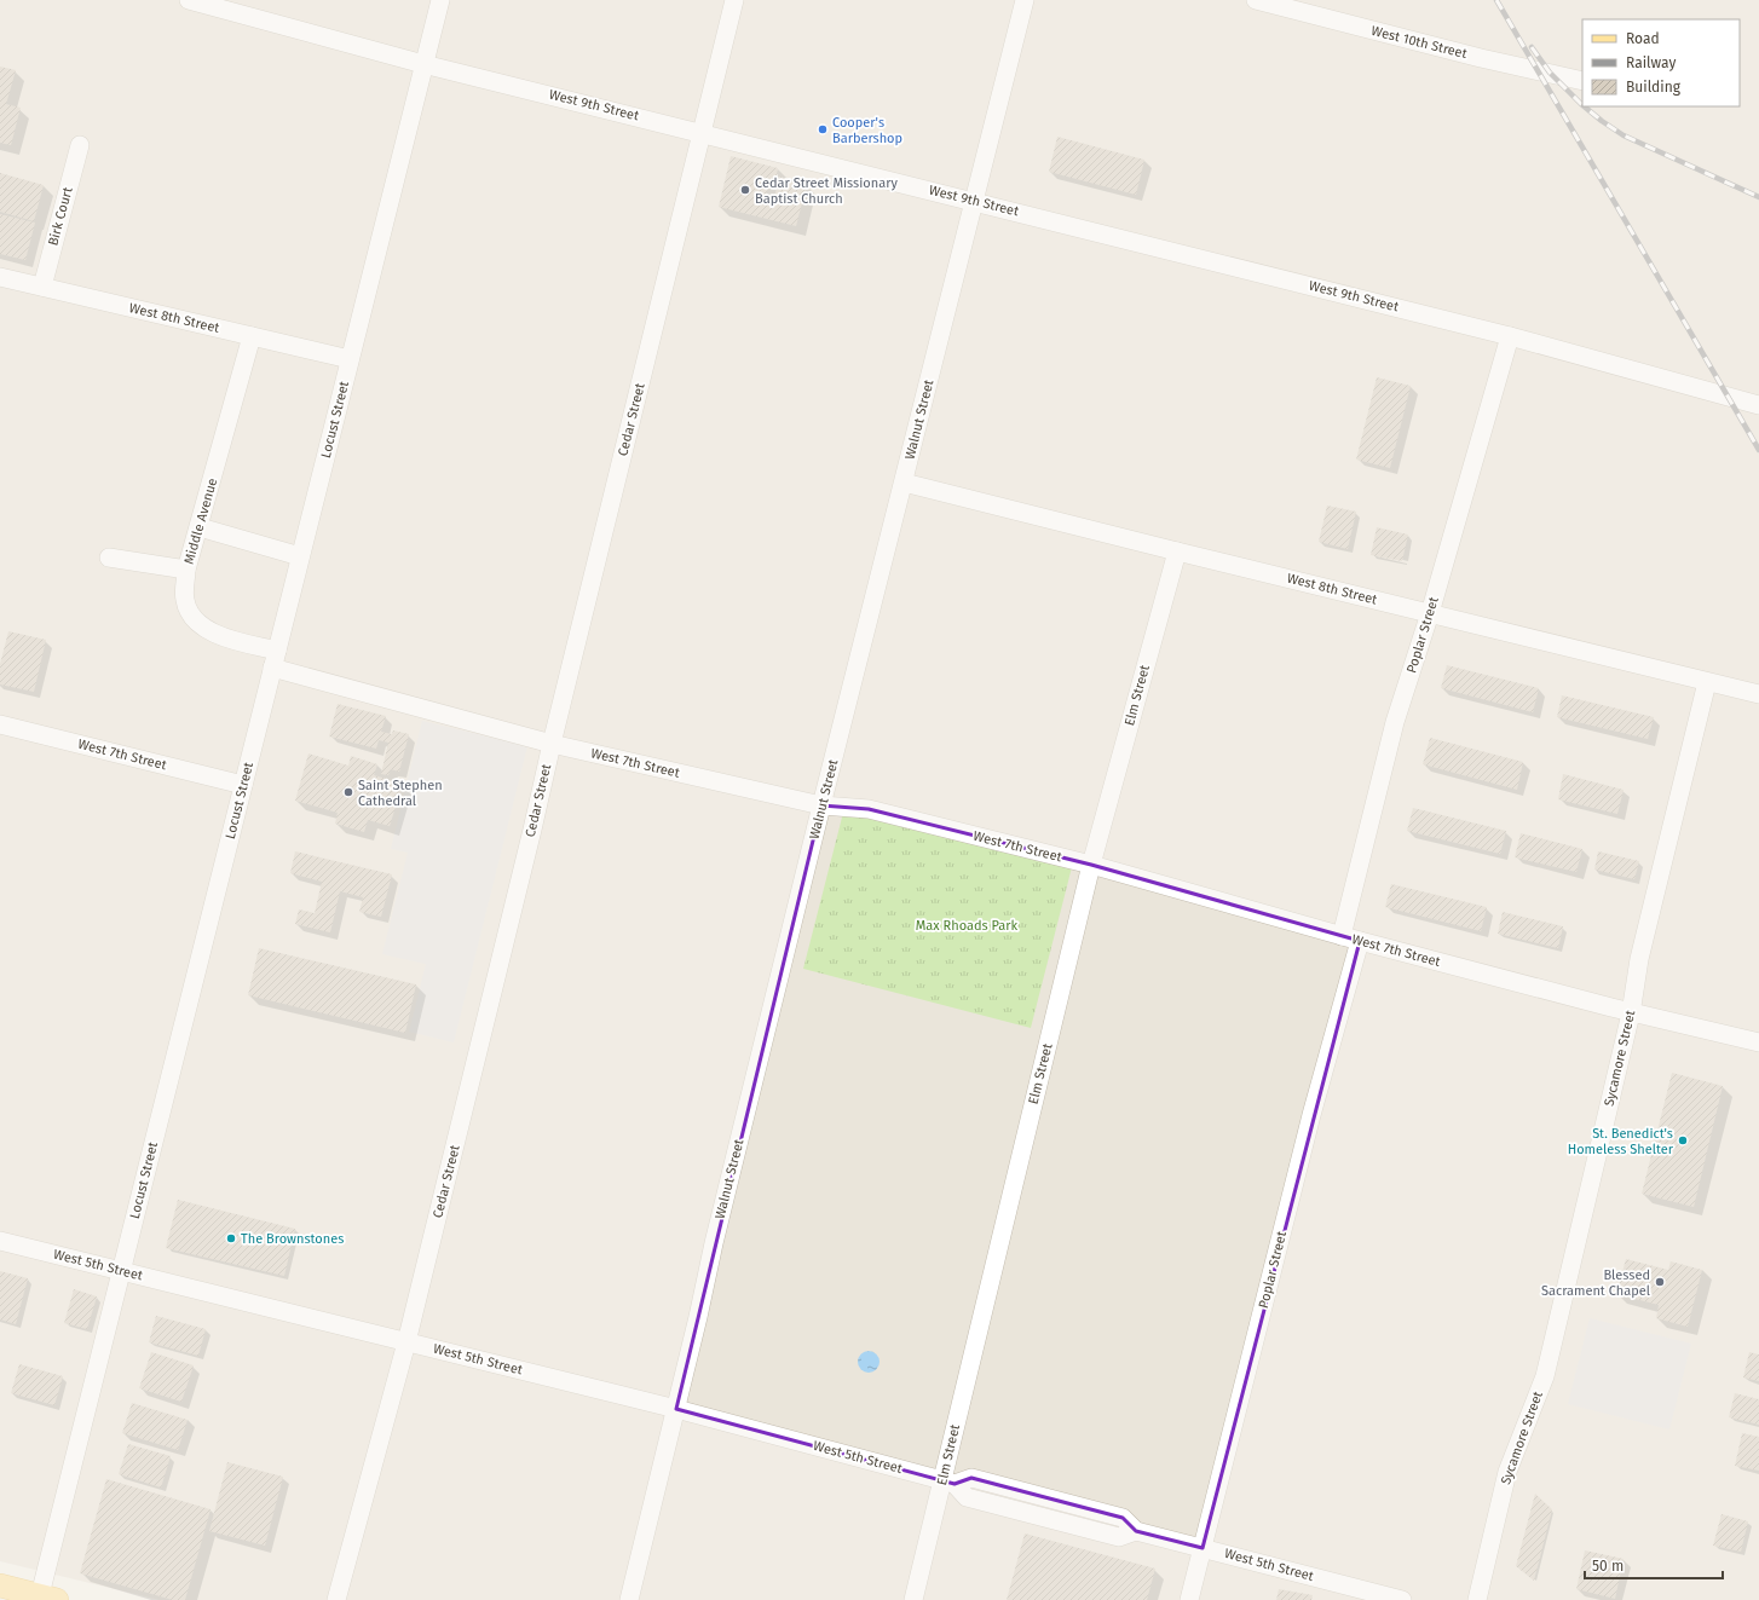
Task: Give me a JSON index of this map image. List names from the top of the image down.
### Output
{
  "streets": {
    "street": [
      "West 10th Street",
      "West 9th Street",
      "Birk Court",
      "West 8th Street",
      "Locust Street",
      "Cedar Street",
      "Walnut Street",
      "Middle Avenue",
      "Poplar Street",
      "Elm Street",
      "West 7th Street",
      "Sycamore Street",
      "West 5th Street"
    ]
  },
  "crossings": [
    ["West 9th Street", "Locust Street"],
    ["West 9th Street", "Cedar Street"],
    ["West 9th Street", "Walnut Street"],
    ["West 9th Street", "Poplar Street"],
    ["Birk Court", "West 8th Street"],
    ["West 8th Street", "Locust Street"],
    ["West 8th Street", "Walnut Street"],
    ["West 8th Street", "Middle Avenue"],
    ["West 8th Street", "Poplar Street"],
    ["West 8th Street", "Elm Street"],
    ["West 8th Street", "Sycamore Street"],
    ["Locust Street", "Middle Avenue"],
    ["Locust Street", "West 7th Street"],
    ["Locust Street", "West 5th Street"],
    ["Cedar Street", "West 7th Street"],
    ["Cedar Street", "West 5th Street"],
    ["Walnut Street", "West 7th Street"],
    ["Walnut Street", "West 5th Street"],
    ["Middle Avenue", "West 7th Street"],
    ["Poplar Street", "West 7th Street"],
    ["Poplar Street", "West 5th Street"],
    ["Elm Street", "West 7th Street"],
    ["Elm Street", "West 5th Street"],
    ["West 7th Street", "Sycamore Street"]
  ],
  "parks": ["Max Rhoads Park"],
  "places": [
    "Cooper's Barbershop",
    "Cedar Street Missionary Baptist Church",
    "Saint Stephen Cathedral",
    "St. Benedict's Homeless Shelter",
    "The Brownstones",
    "Blessed Sacrament Chapel"
  ],
  "legend": ["Road", "Railway", "Building"],
  "scale_bar": "50 m"
}
